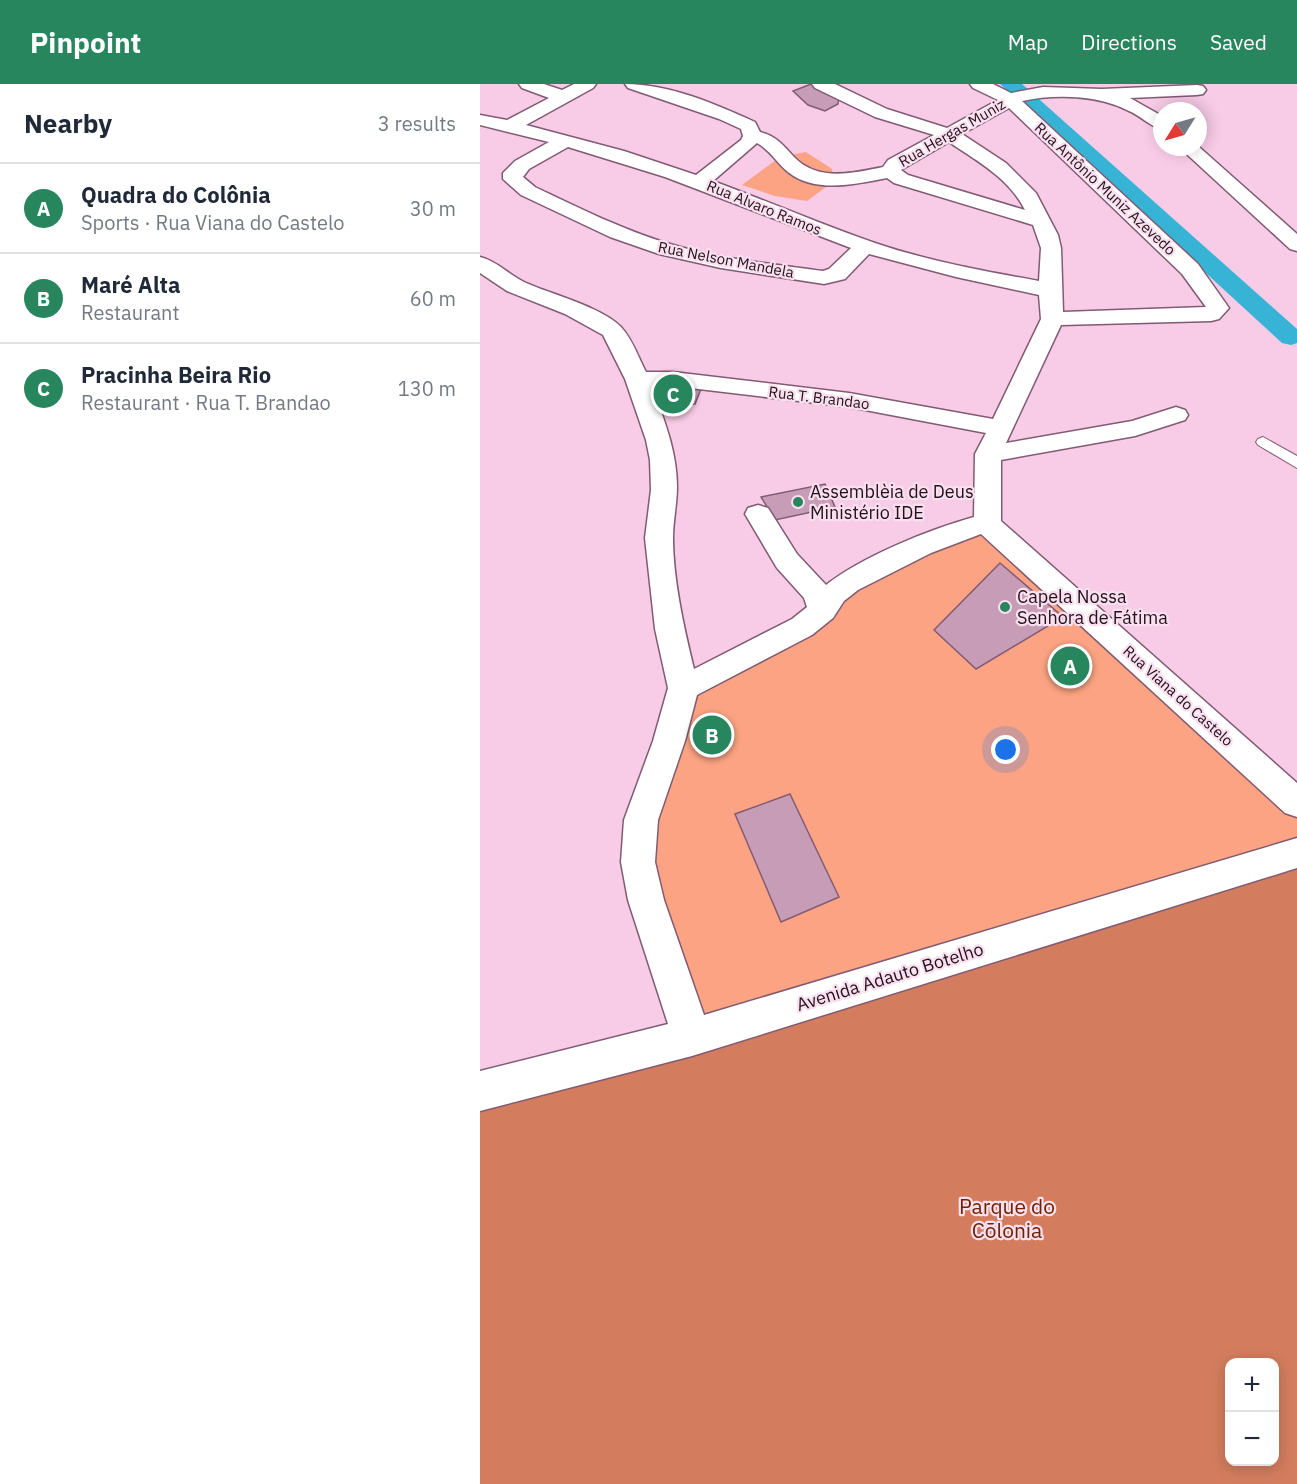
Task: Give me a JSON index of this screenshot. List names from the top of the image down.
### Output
{
  "streets": {
    "street": [
      "Rua Hergas Muniz",
      "Rua Antônio Muniz Azevedo",
      "Rua Alvaro Ramos",
      "Rua Nelson Mandela",
      "Rua T. Brandao",
      "Rua Viana do Castelo",
      "Avenida Adauto Botelho"
    ]
  },
  "crossings": [
    ["Rua Hergas Muniz", "Rua Antônio Muniz Azevedo"],
    ["Rua Alvaro Ramos", "Rua Nelson Mandela"]
  ],
  "parks": ["Parque do Cõlonia"],
  "places": ["Assemblèia de Deus Ministério IDE", "Capela Nossa Senhora de Fátima"],
  "north": "bottom left",
  "page": {
    "header": "Pinpoint",
    "nav": ["Map", "Directions", "Saved"],
    "heading": ["Nearby", "3 results"],
    "list": [
      {
        "mark": "A",
        "name": "Quadra do Colônia",
        "note": "Sports · Rua Viana do Castelo",
        "value": "30 m"
      },
      {
        "mark": "B",
        "name": "Maré Alta",
        "note": "Restaurant",
        "value": "60 m"
      },
      {
        "mark": "C",
        "name": "Pracinha Beira Rio",
        "note": "Restaurant · Rua T. Brandao",
        "value": "130 m"
      }
    ],
    "pins": ["C", "A", "B"],
    "map_buttons": ["+", "−"]
  }
}
